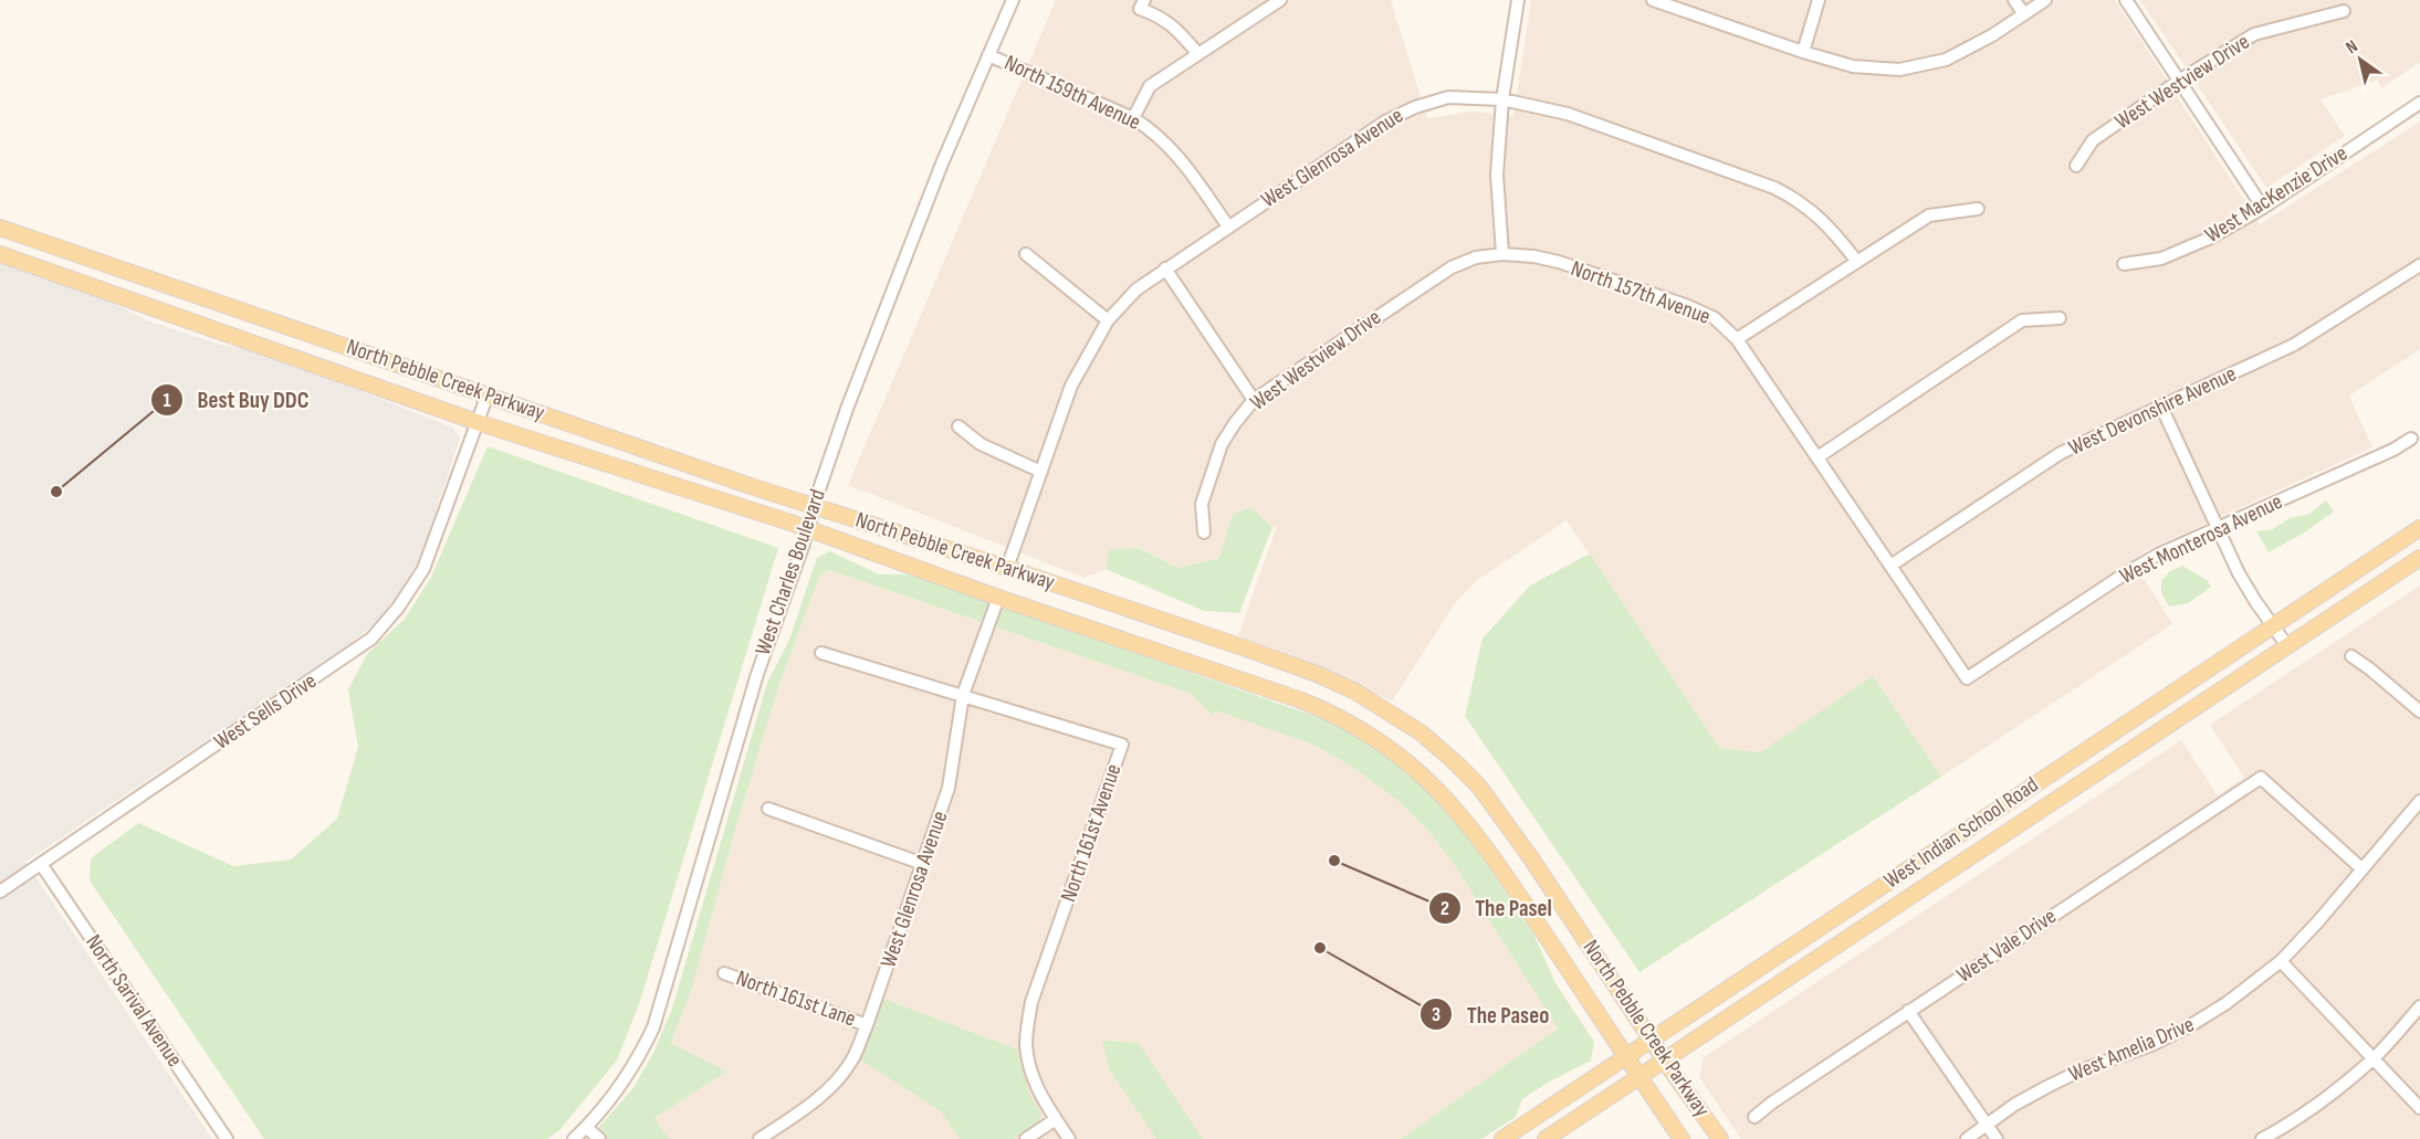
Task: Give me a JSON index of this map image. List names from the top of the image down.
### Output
{
  "streets": {
    "main road": ["North Pebble Creek Parkway", "West Indian School Road"],
    "street": [
      "West Westview Drive",
      "North 159th Avenue",
      "West Glenrosa Avenue",
      "West MacKenzie Drive",
      "North 157th Avenue",
      "West Devonshire Avenue",
      "West Monterosa Avenue",
      "West Charles Boulevard",
      "West Sells Drive",
      "North 161st Avenue",
      "West Vale Drive",
      "North 161st Lane",
      "North Sarival Avenue",
      "West Amelia Drive"
    ]
  },
  "crossings": [
    ["West Westview Drive", "North 157th Avenue"],
    ["North 159th Avenue", "West Glenrosa Avenue"],
    ["North 159th Avenue", "West Charles Boulevard"],
    ["West Glenrosa Avenue", "North Pebble Creek Parkway"],
    ["West Glenrosa Avenue", "North 161st Avenue"],
    ["West Glenrosa Avenue", "North 161st Lane"],
    ["North 157th Avenue", "West Devonshire Avenue"],
    ["North 157th Avenue", "West Monterosa Avenue"],
    ["North Pebble Creek Parkway", "West Charles Boulevard"],
    ["North Pebble Creek Parkway", "West Sells Drive"],
    ["North Pebble Creek Parkway", "West Indian School Road"],
    ["West Sells Drive", "North Sarival Avenue"],
    ["West Vale Drive", "West Amelia Drive"]
  ],
  "places": ["Best Buy DDC", "The Pasel", "The Paseo"],
  "north": "top left"
}
